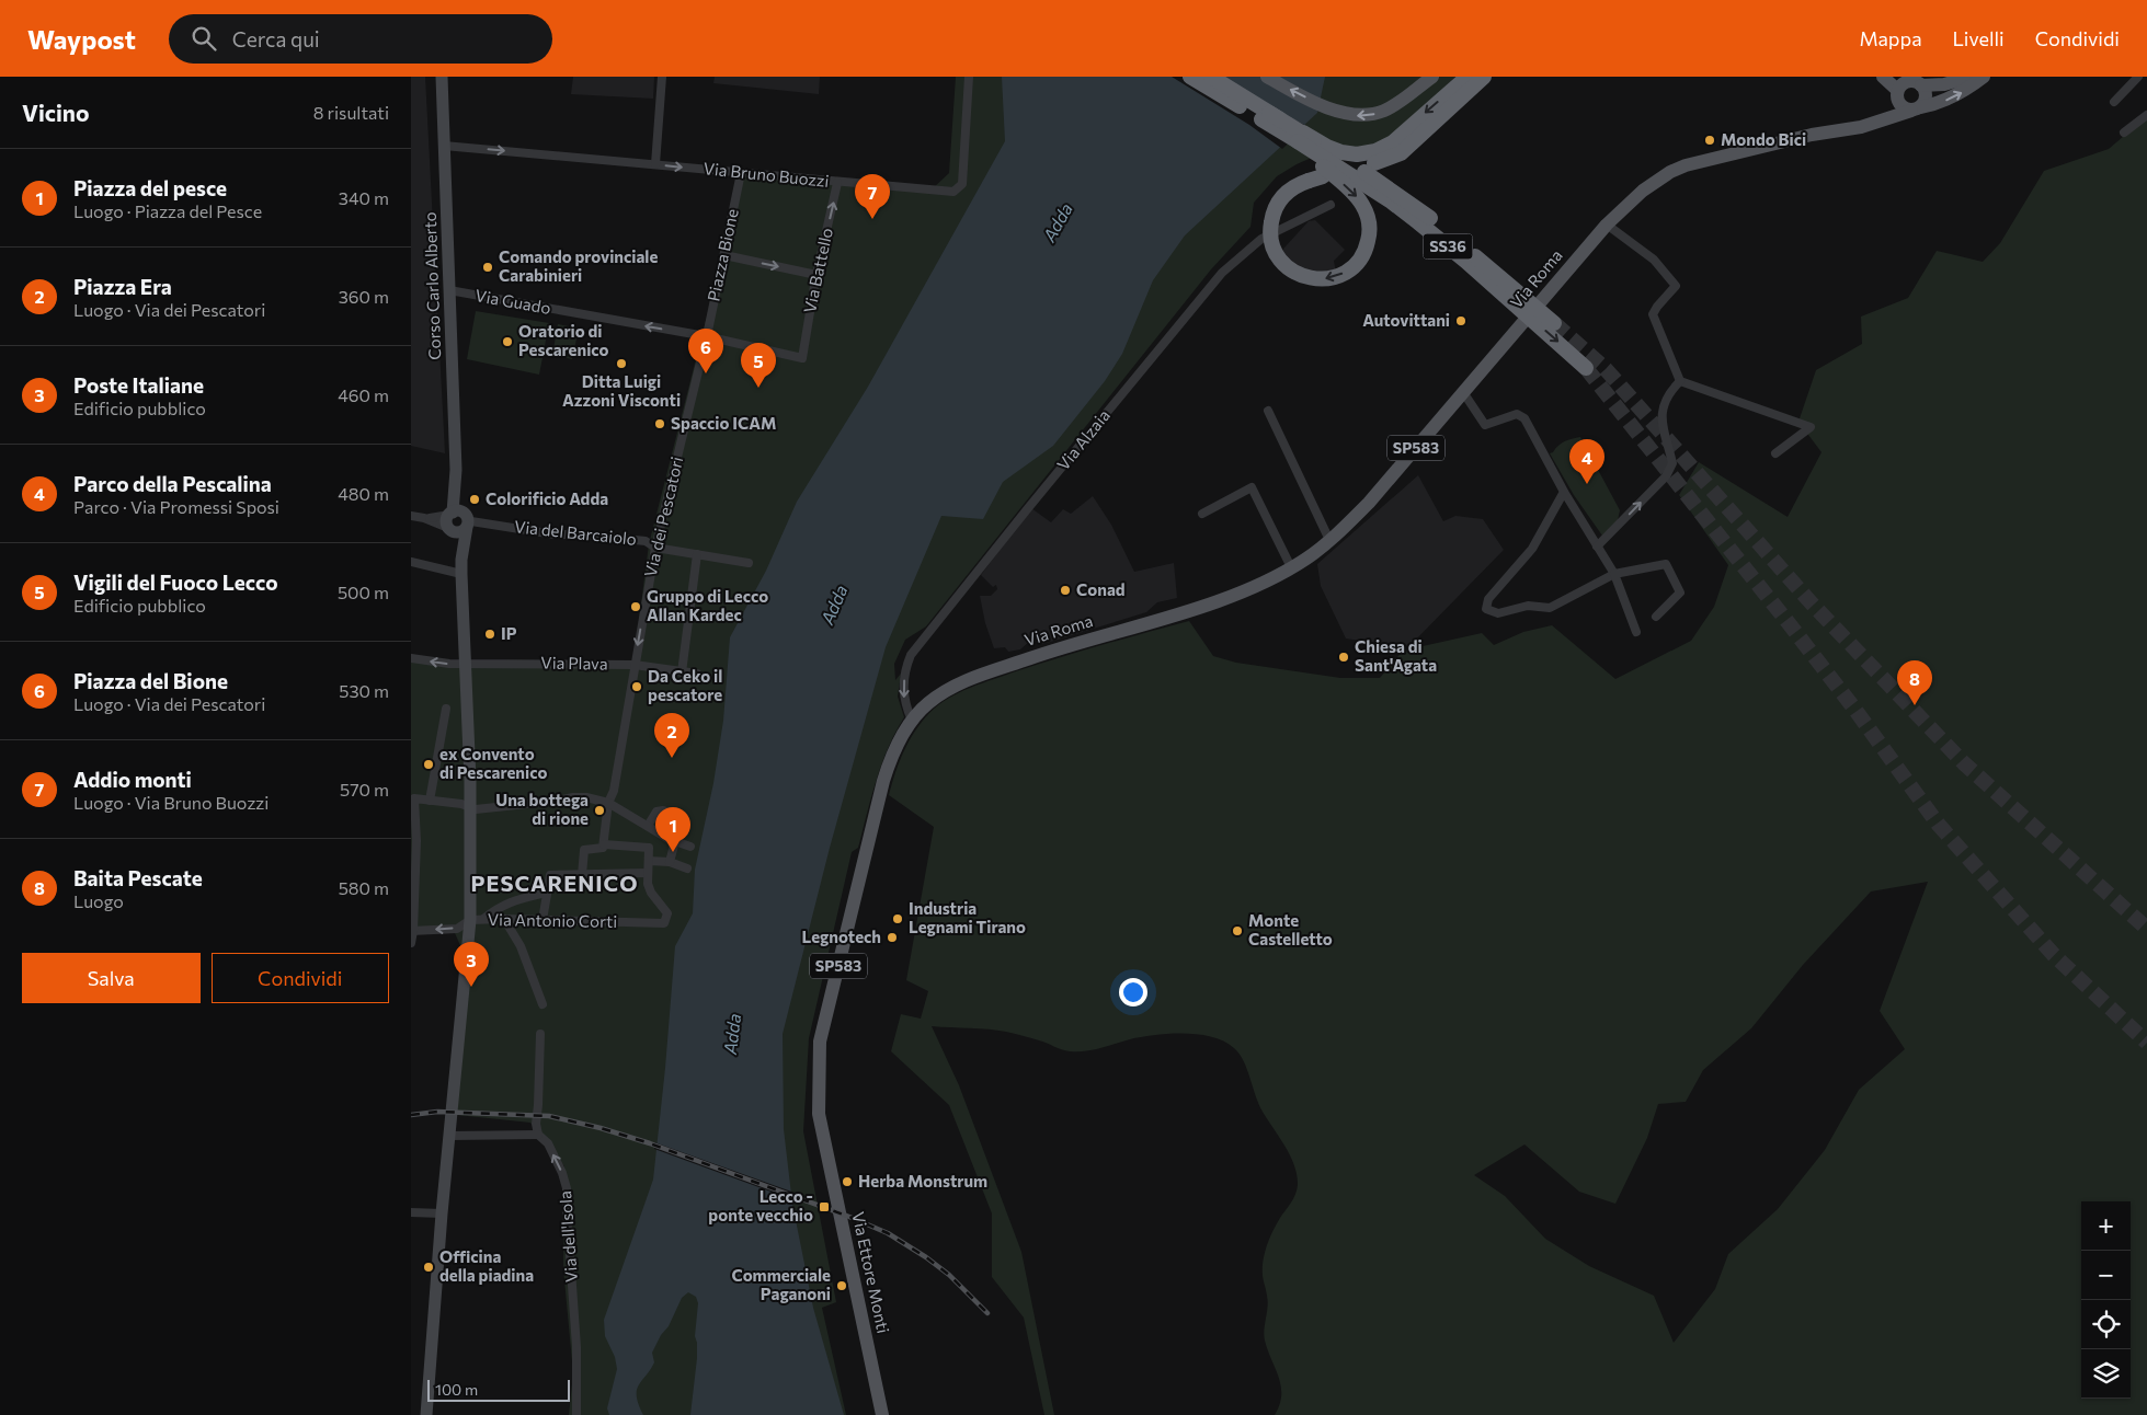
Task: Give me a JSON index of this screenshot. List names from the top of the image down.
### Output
{
  "streets": {
    "highway": ["SS36"],
    "main road": [
      "Via Roma",
      "Corso Carlo Alberto",
      "SP583",
      "Via Ettore Monti"
    ],
    "street": [
      "Via Bruno Buozzi",
      "Piazza Bione",
      "Via Battello",
      "Via Guado",
      "Via Alzaia",
      "Via dei Pescatori",
      "Via del Barcaiolo",
      "Via Plava",
      "Via Antonio Corti",
      "Via dell'Isola"
    ]
  },
  "crossings": [
    ["Via Bruno Buozzi", "Piazza Bione"],
    ["Via Bruno Buozzi", "Via Battello"],
    ["Via Bruno Buozzi", "Corso Carlo Alberto"],
    ["Piazza Bione", "Via Guado"],
    ["Piazza Bione", "Via dei Pescatori"],
    ["Via Battello", "Via Guado"],
    ["Via Roma", "Via Alzaia"],
    ["Via Roma", "Via Ettore Monti"],
    ["Corso Carlo Alberto", "Via Guado"],
    ["Corso Carlo Alberto", "Via del Barcaiolo"],
    ["Corso Carlo Alberto", "Via Plava"],
    ["Corso Carlo Alberto", "Via Antonio Corti"],
    ["Via Guado", "Via dei Pescatori"],
    ["Via dei Pescatori", "Via del Barcaiolo"],
    ["Via dei Pescatori", "Via Plava"]
  ],
  "one_way": [
    "Via Bruno Buozzi",
    "Via Battello",
    "Via Guado",
    "Via Alzaia",
    "Via dell'Isola"
  ],
  "districts": ["PESCARENICO"],
  "water": ["Adda"],
  "places": {
    "other": [
      "Mondo Bici",
      "Comando provinciale Carabinieri",
      "Autovittani",
      "Oratorio di Pescarenico",
      "Ditta Luigi Azzoni Visconti",
      "Spaccio ICAM",
      "Colorificio Adda",
      "Conad",
      "Gruppo di Lecco Allan Kardec",
      "IP",
      "Chiesa di Sant'Agata",
      "Da Ceko il pescatore",
      "ex Convento di Pescarenico",
      "Una bottega di rione",
      "Industria Legnami Tirano",
      "Monte Castelletto",
      "Legnotech",
      "Herba Monstrum",
      "Officina della piadina",
      "Commerciale Paganoni"
    ],
    "transit": ["Lecco - ponte vecchio"]
  },
  "scale_bar": "100 m",
  "page": {
    "header": "Waypost",
    "search": "Cerca qui",
    "nav": ["Mappa", "Livelli", "Condividi"],
    "heading": ["Vicino", "8 risultati"],
    "list": [
      {
        "mark": "1",
        "name": "Piazza del pesce",
        "note": "Luogo · Piazza del Pesce",
        "value": "340 m"
      },
      {
        "mark": "2",
        "name": "Piazza Era",
        "note": "Luogo · Via dei Pescatori",
        "value": "360 m"
      },
      {
        "mark": "3",
        "name": "Poste Italiane",
        "note": "Edificio pubblico",
        "value": "460 m"
      },
      {
        "mark": "4",
        "name": "Parco della Pescalina",
        "note": "Parco · Via Promessi Sposi",
        "value": "480 m"
      },
      {
        "mark": "5",
        "name": "Vigili del Fuoco Lecco",
        "note": "Edificio pubblico",
        "value": "500 m"
      },
      {
        "mark": "6",
        "name": "Piazza del Bione",
        "note": "Luogo · Via dei Pescatori",
        "value": "530 m"
      },
      {
        "mark": "7",
        "name": "Addio monti",
        "note": "Luogo · Via Bruno Buozzi",
        "value": "570 m"
      },
      {
        "mark": "8",
        "name": "Baita Pescate",
        "note": "Luogo",
        "value": "580 m"
      }
    ],
    "pins": [
      "7",
      "6",
      "5",
      "4",
      "8",
      "2",
      "1",
      "3"
    ],
    "buttons": ["Salva", "Condividi"],
    "map_buttons": ["+", "−"],
    "scale": "100 m"
  }
}
